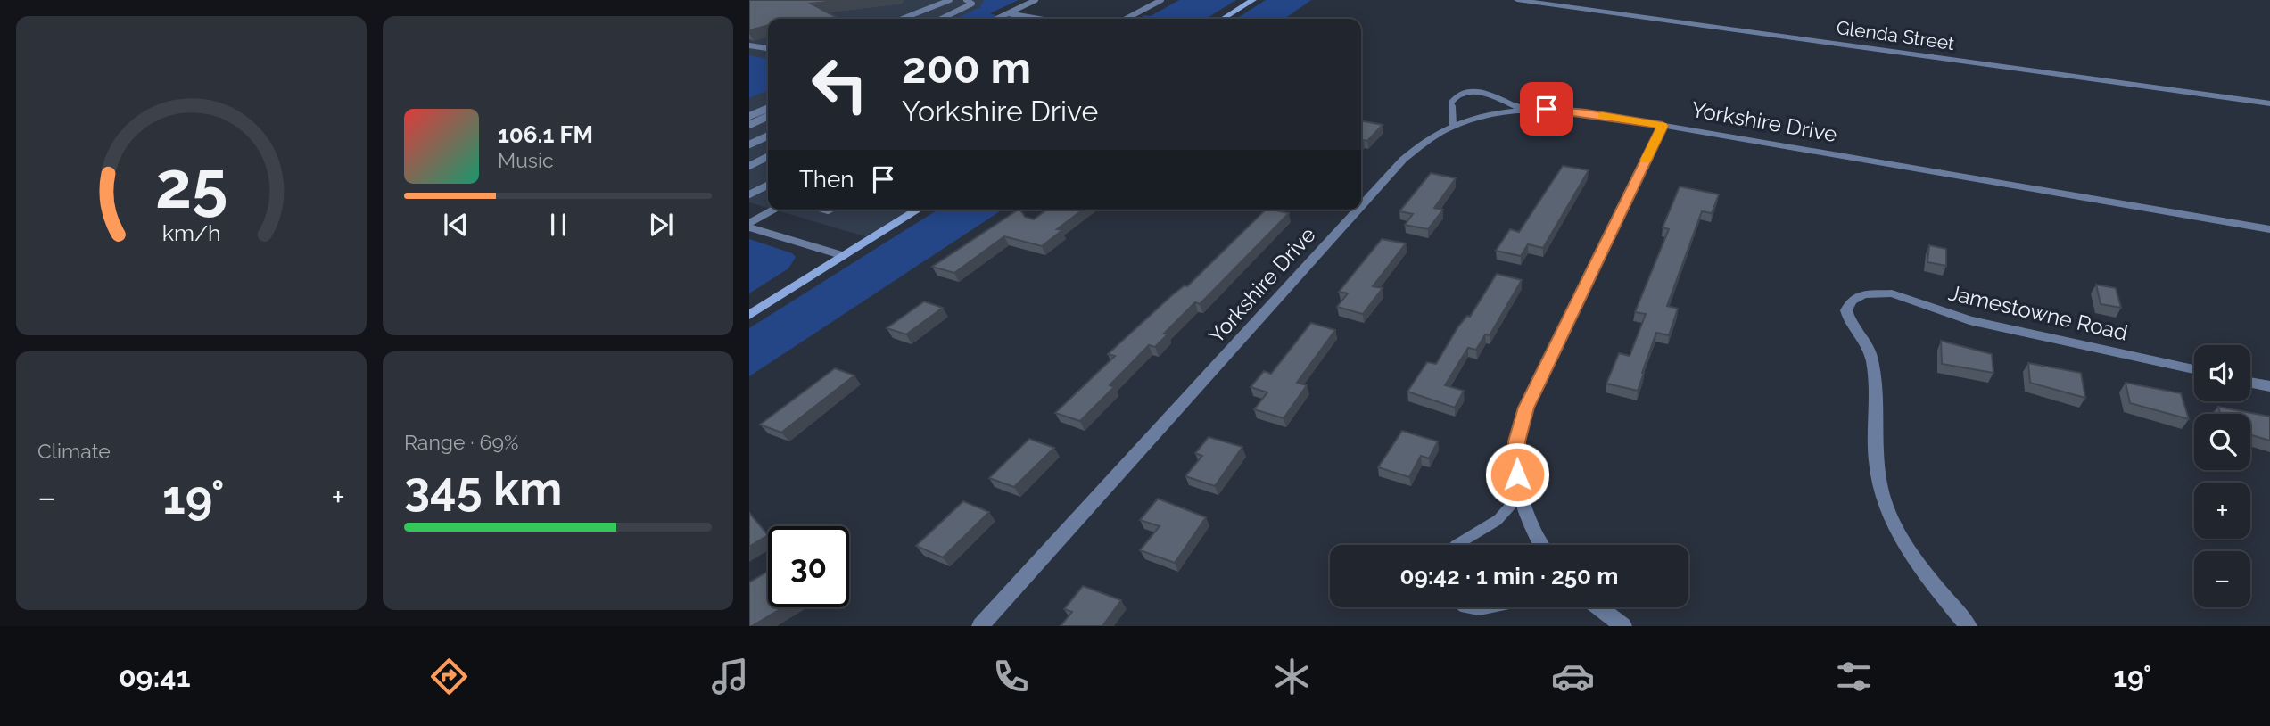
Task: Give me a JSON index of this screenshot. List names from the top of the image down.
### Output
{
  "streets": {
    "street": ["Glenda Street", "Yorkshire Drive", "Jamestowne Road"]
  },
  "page": {
    "turn": ["200 m", "Yorkshire Drive"],
    "song": ["106.1 FM", "Music"],
    "then": "Then",
    "map_buttons": ["+", "−"],
    "tile": [
      "Climate",
      ["Range · 69%", "345 km"]
    ],
    "heat": ["−", "19°", "+"],
    "limit": "30",
    "trip": "09:42 · 1 min · 250 m",
    "tabs": ["09:41", "19°"],
    "gauge": ["25", "km/h"]
  }
}
